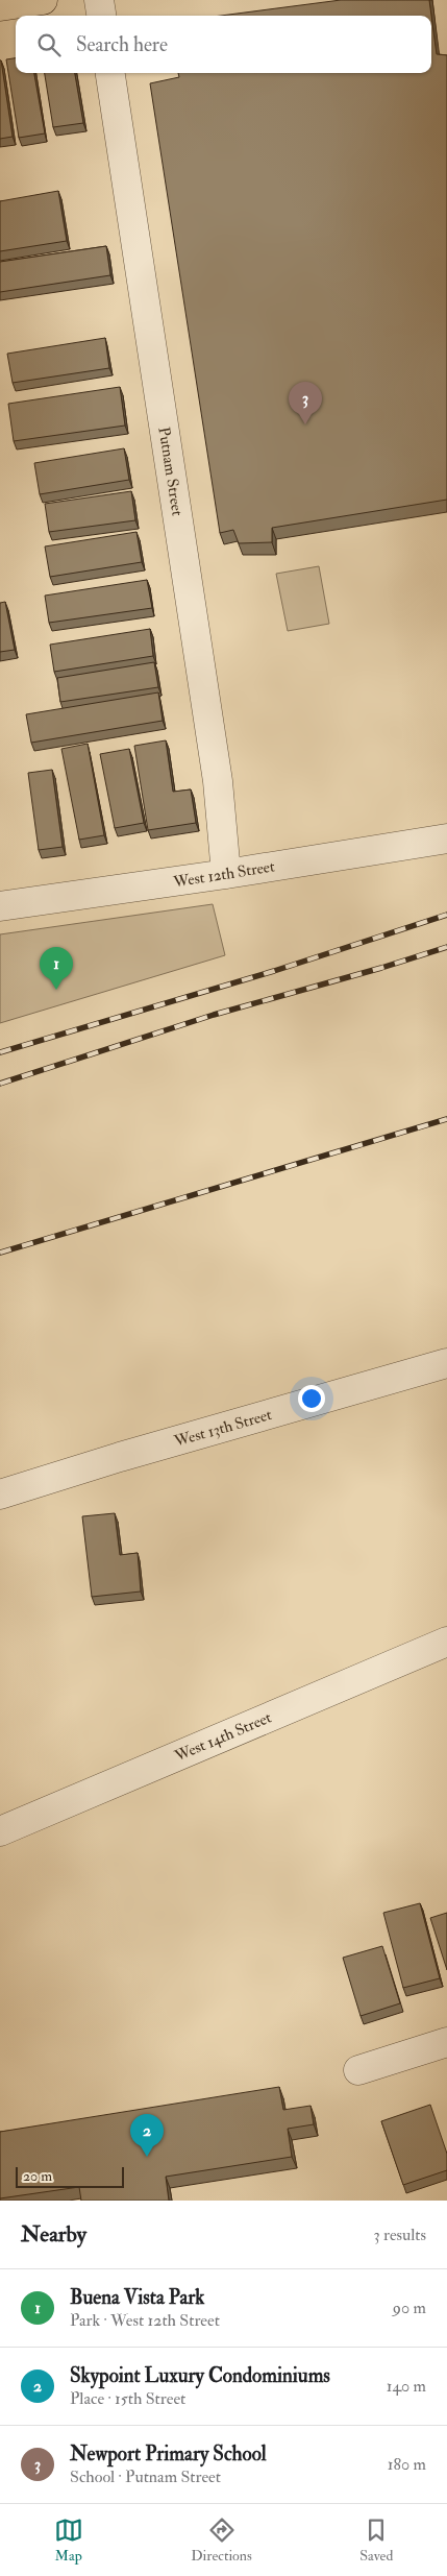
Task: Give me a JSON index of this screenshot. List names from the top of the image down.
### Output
{
  "streets": {
    "street": [
      "Putnam Street",
      "West 12th Street",
      "West 13th Street",
      "West 14th Street"
    ]
  },
  "crossings": [
    ["Putnam Street", "West 12th Street"]
  ],
  "scale_bar": "20 m",
  "page": {
    "search": "Search here",
    "pins": ["3", "1", "2"],
    "scale": "20 m",
    "heading": ["Nearby", "3 results"],
    "list": [
      {
        "mark": "1",
        "name": "Buena Vista Park",
        "note": "Park · West 12th Street",
        "value": "90 m"
      },
      {
        "mark": "2",
        "name": "Skypoint Luxury Condominiums",
        "note": "Place · 15th Street",
        "value": "140 m"
      },
      {
        "mark": "3",
        "name": "Newport Primary School",
        "note": "School · Putnam Street",
        "value": "180 m"
      }
    ],
    "nav": ["Map", "Directions", "Saved"]
  }
}
